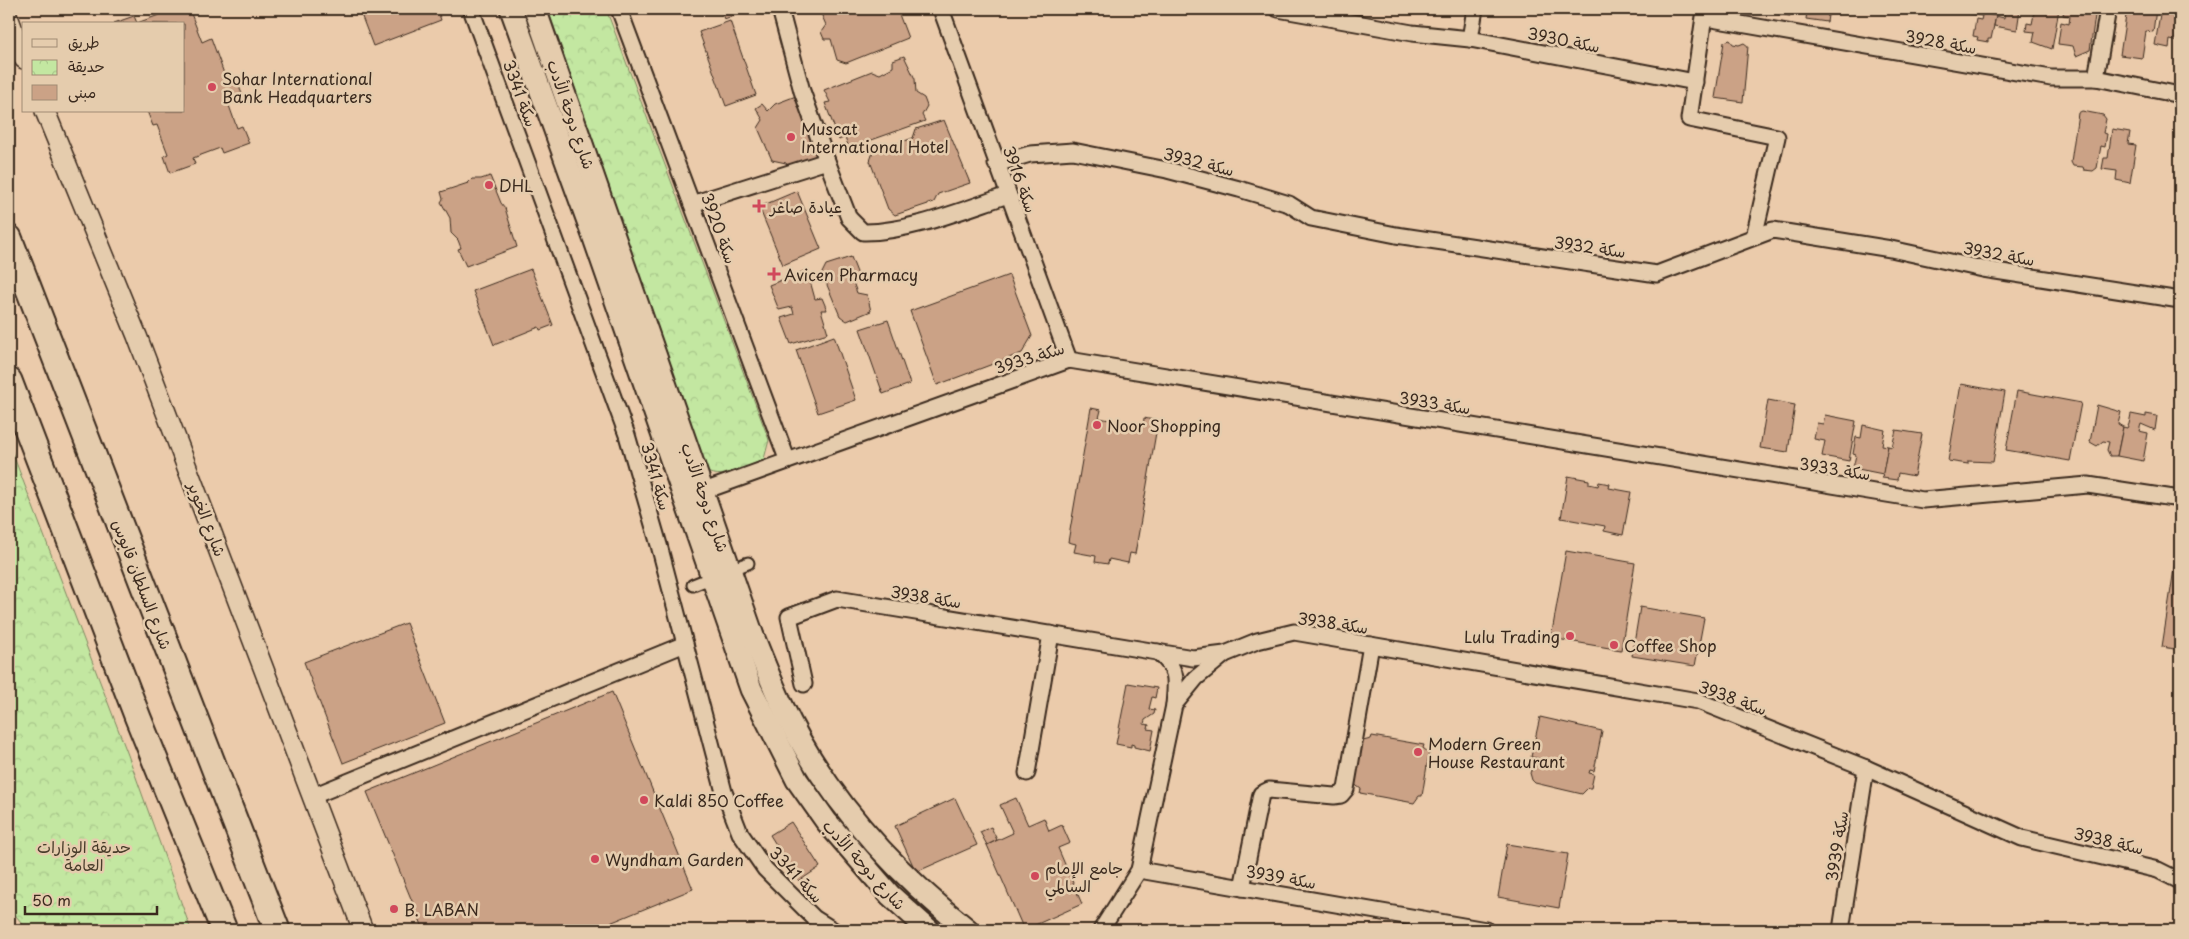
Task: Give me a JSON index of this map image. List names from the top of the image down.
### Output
{
  "streets": {
    "highway": ["شارع السلطان قابوس"],
    "main road": ["شارع دوحة الأدب"],
    "street": [
      "سكة 3930",
      "سكة 3928",
      "سكة 3341",
      "سكة 3932",
      "سكة 3916",
      "سكة 3920",
      "سكة 3933",
      "شارع الخوير",
      "سكة 3938",
      "سكة 3939"
    ]
  },
  "crossings": [
    ["شارع دوحة الأدب", "سكة 3933"],
    ["سكة 3932", "سكة 3916"],
    ["سكة 3916", "سكة 3933"],
    ["سكة 3920", "سكة 3933"],
    ["سكة 3938", "سكة 3939"]
  ],
  "parks": ["حديقة الوزارات العامة"],
  "places": {
    "other": [
      "Sohar International Bank Headquarters",
      "Muscat International Hotel",
      "DHL",
      "Noor Shopping",
      "Lulu Trading",
      "Coffee Shop",
      "Modern Green House Restaurant",
      "Kaldi 850 Coffee",
      "Wyndham Garden",
      "جامع الإمام السالمي",
      "B. LABAN"
    ],
    "health": ["عيادة صاغر", "Avicen Pharmacy"]
  },
  "legend": ["طريق", "حديقة", "مبنى"],
  "scale_bar": "50 m"
}
